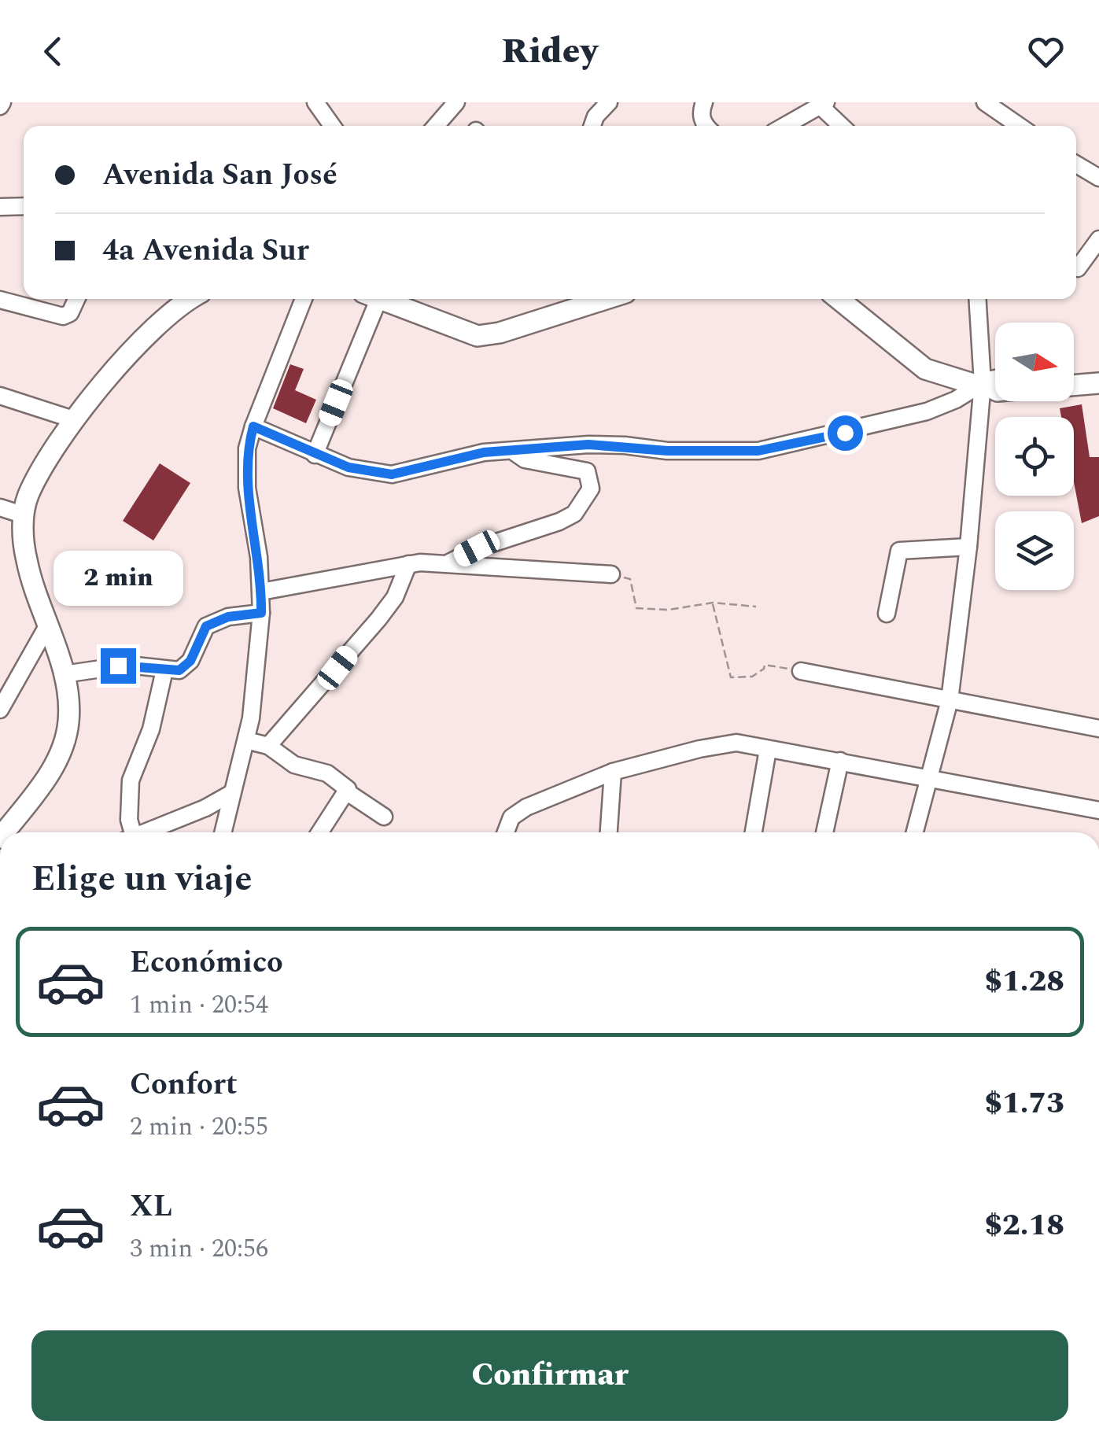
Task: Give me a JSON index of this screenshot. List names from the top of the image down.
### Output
{
  "north": "right",
  "page": {
    "header": "Ridey",
    "banner": ["Avenida San José", "4a Avenida Sur"],
    "bubble": "2 min",
    "heading": "Elige un viaje",
    "list": [
      {
        "name": "Económico",
        "note": "1 min · 20:54",
        "value": "$1.28"
      },
      {
        "name": "Confort",
        "note": "2 min · 20:55",
        "value": "$1.73"
      },
      {
        "name": "XL",
        "note": "3 min · 20:56",
        "value": "$2.18"
      }
    ],
    "buttons": "Confirmar"
  }
}
